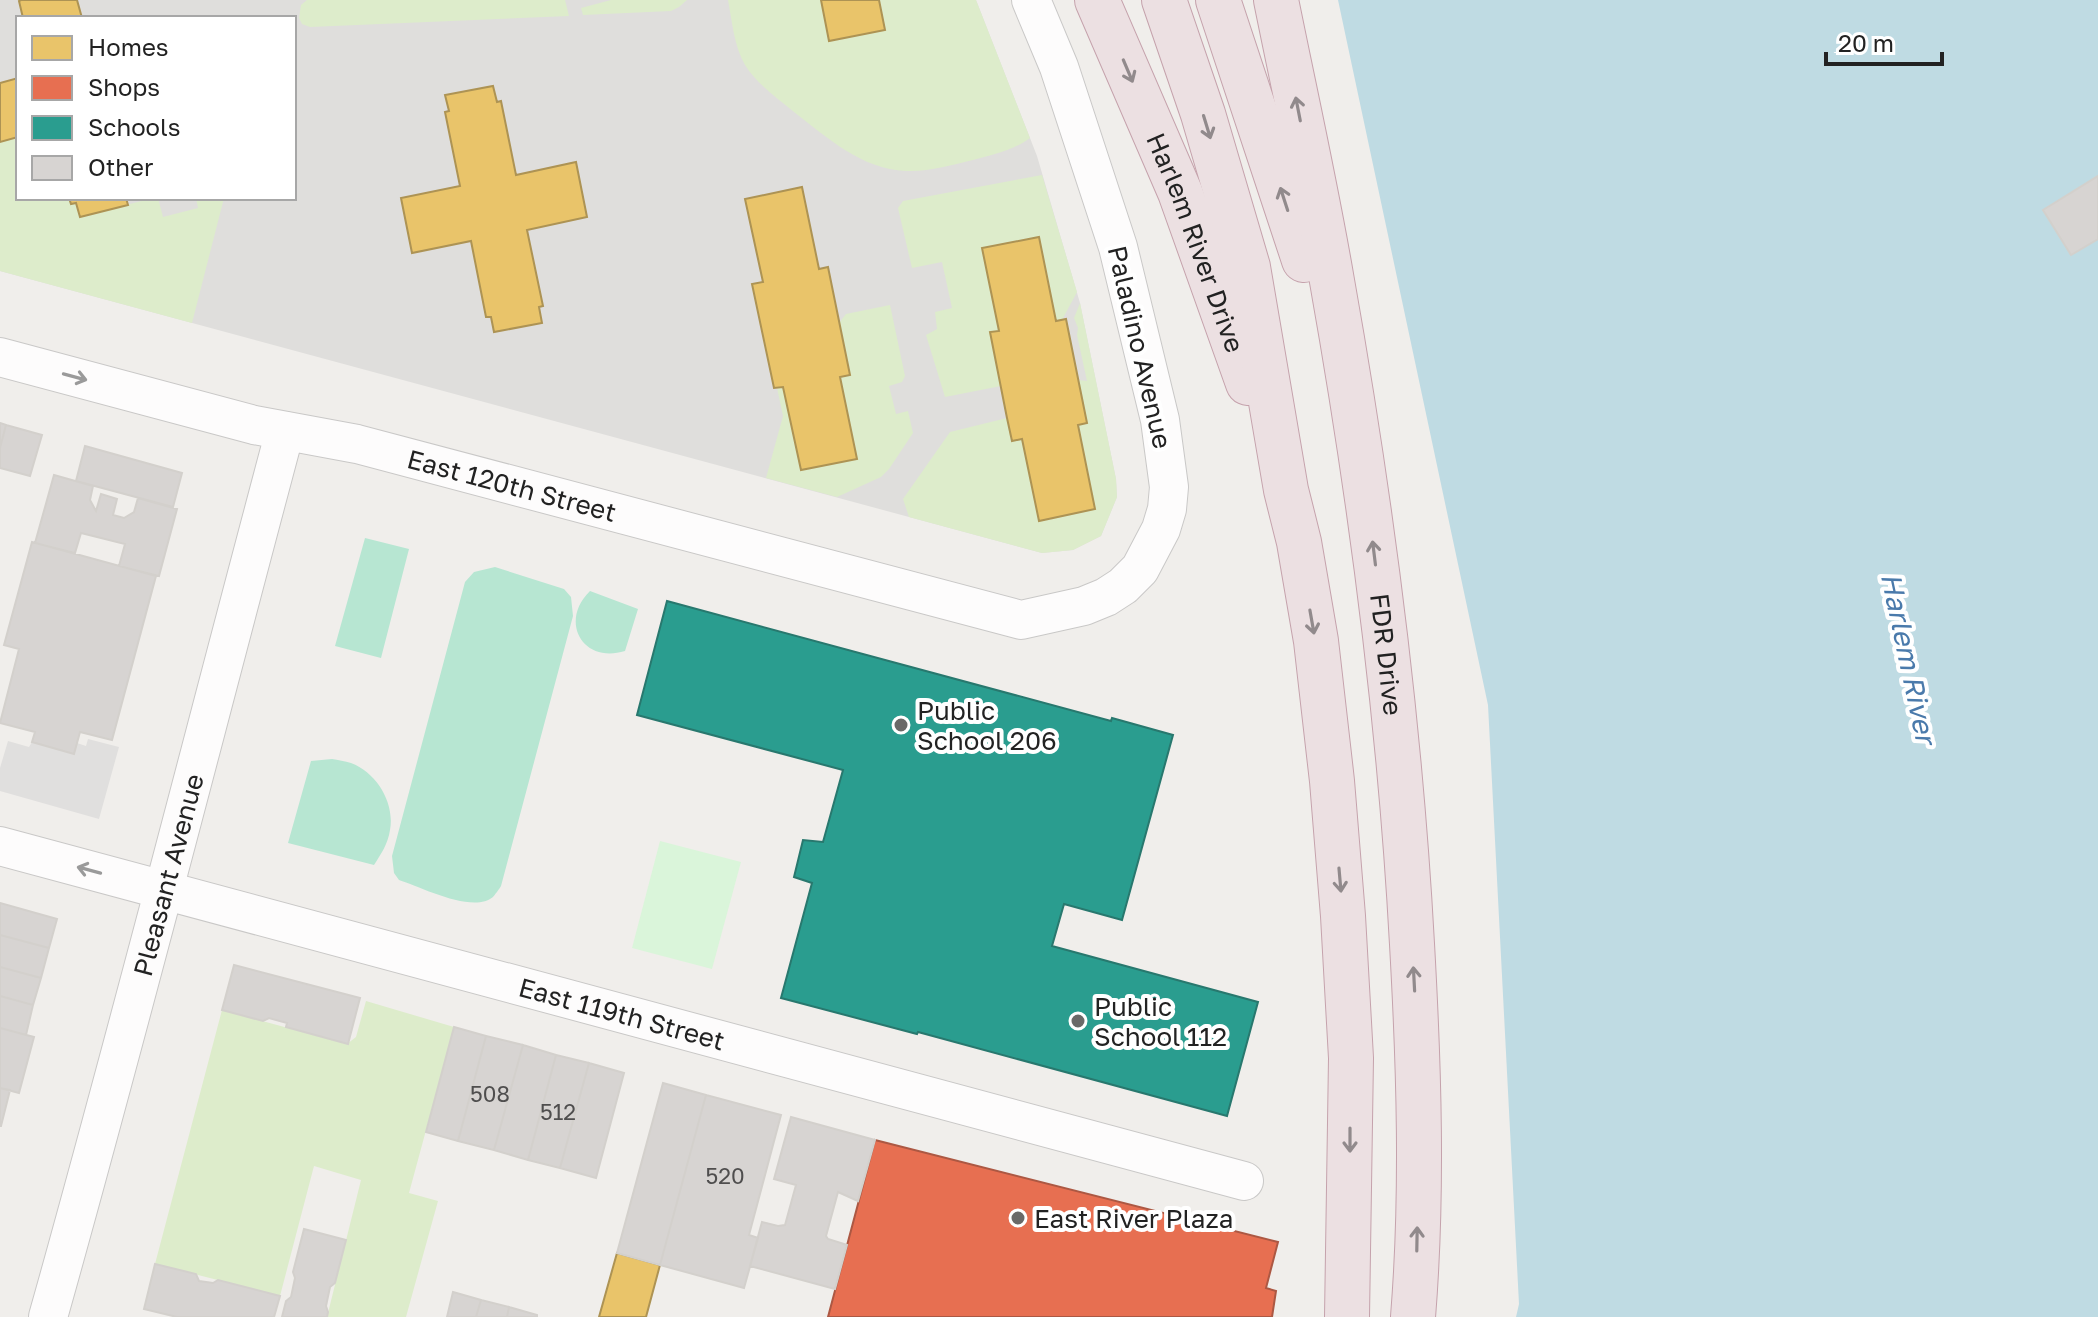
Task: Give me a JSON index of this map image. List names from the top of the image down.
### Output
{
  "streets": {
    "highway": ["Harlem River Drive", "FDR Drive"],
    "street": [
      "Paladino Avenue",
      "East 120th Street",
      "Pleasant Avenue",
      "East 119th Street"
    ]
  },
  "crossings": [
    ["Paladino Avenue", "East 120th Street"],
    ["East 120th Street", "Pleasant Avenue"],
    ["Pleasant Avenue", "East 119th Street"]
  ],
  "water": ["Harlem River"],
  "places": ["Public School 206", "Public School 112", "East River Plaza"],
  "house_numbers": ["508", "512", "520"],
  "legend": [
    "Homes",
    "Shops",
    "Schools",
    "Other"
  ],
  "scale_bar": "20 m"
}
